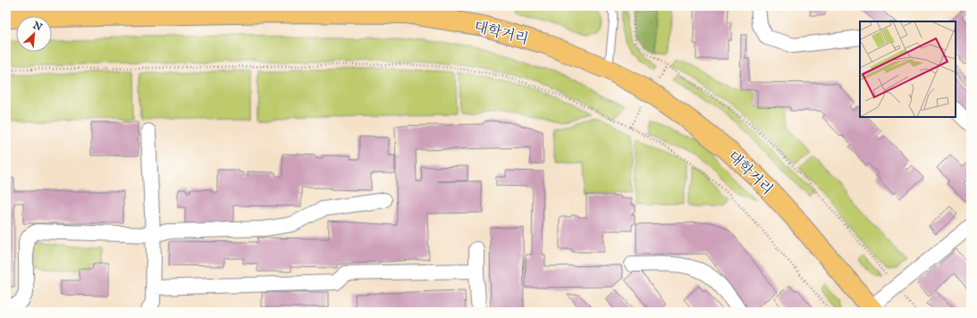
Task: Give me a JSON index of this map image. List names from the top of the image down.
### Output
{
  "streets": {
    "main road": ["대학거리"]
  },
  "north": "top right"
}
